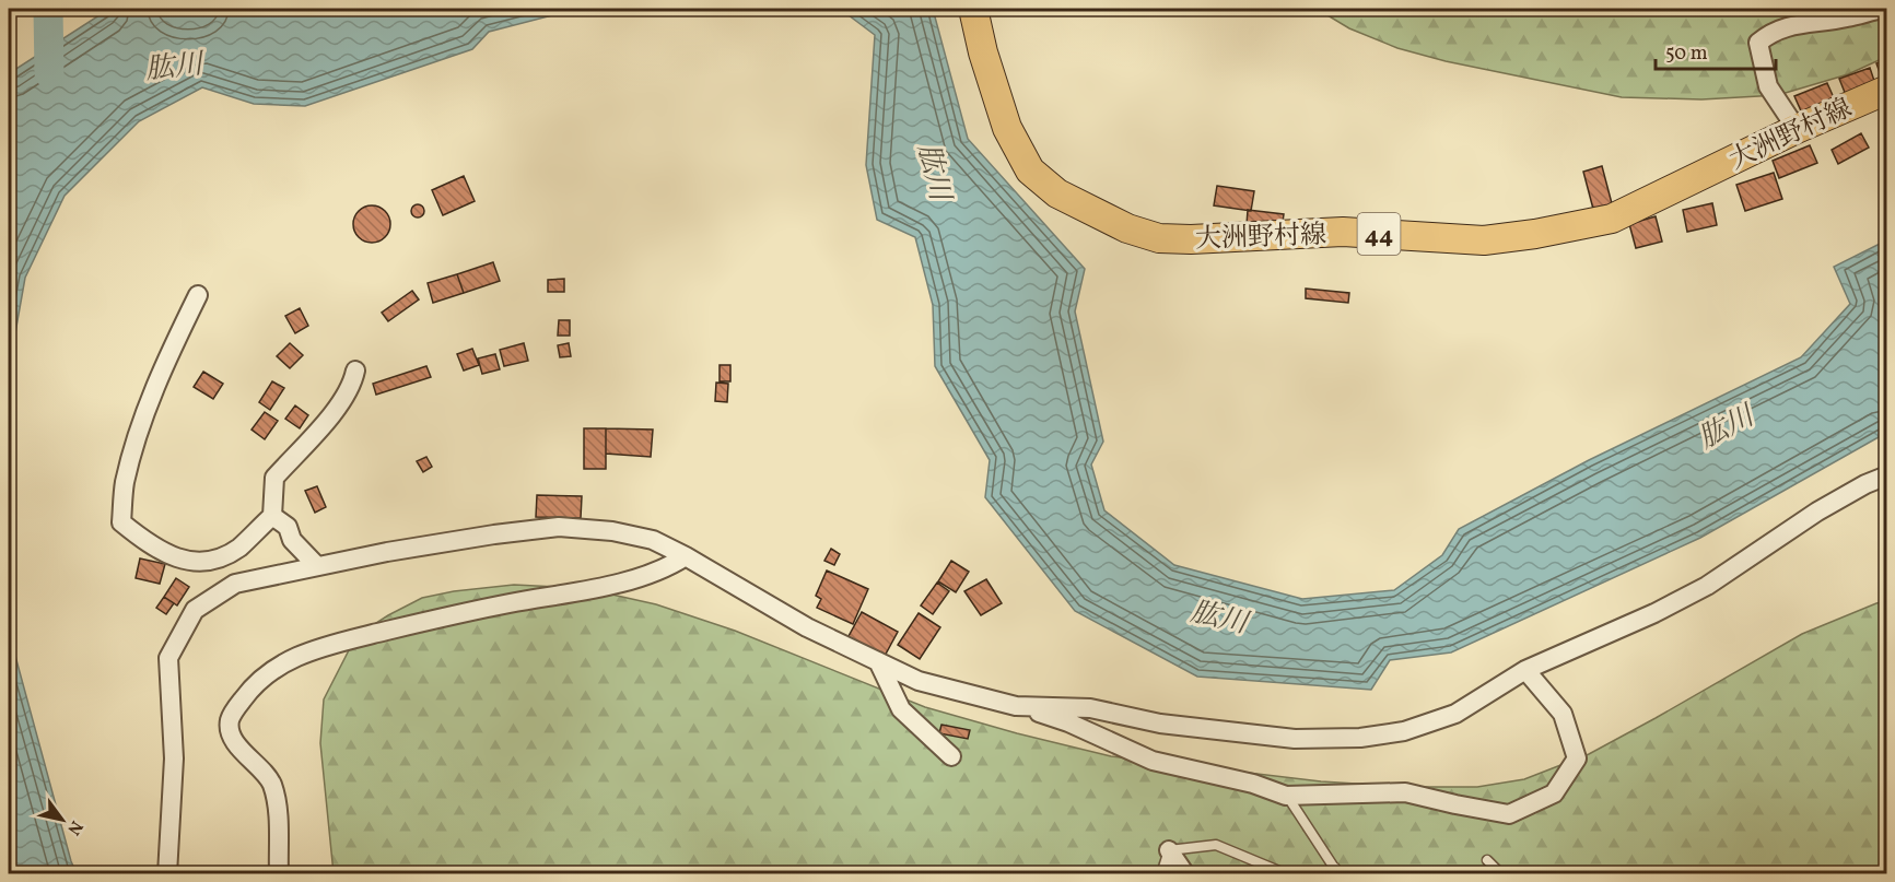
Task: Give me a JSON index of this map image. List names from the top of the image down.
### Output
{
  "streets": {
    "main road": ["大洲野村線", "44"]
  },
  "water": ["肱川"],
  "scale_bar": "50 m",
  "north": "bottom right"
}
